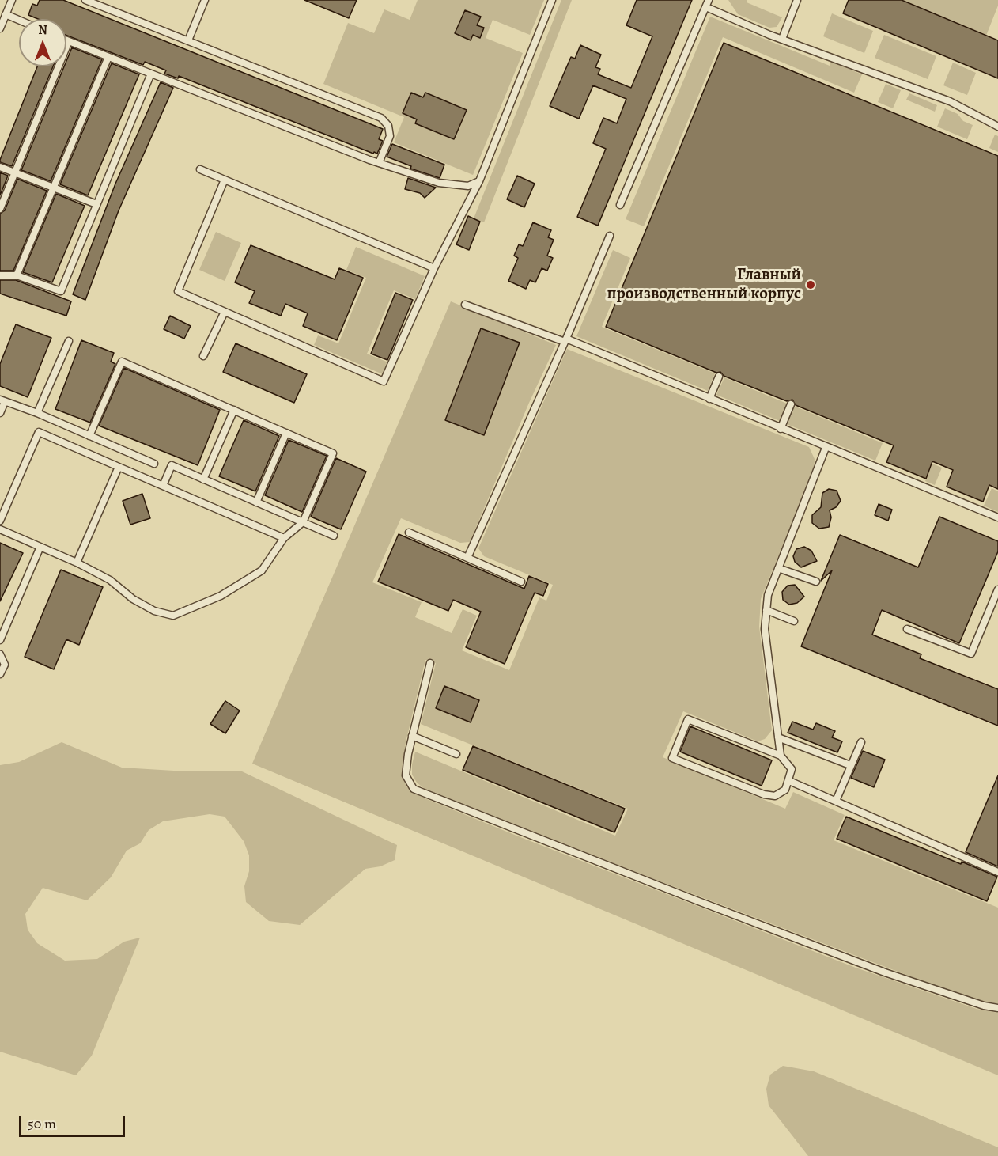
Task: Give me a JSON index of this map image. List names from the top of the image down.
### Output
{
  "places": ["Главный производственный корпус"],
  "scale_bar": "50 m",
  "north": "top"
}
